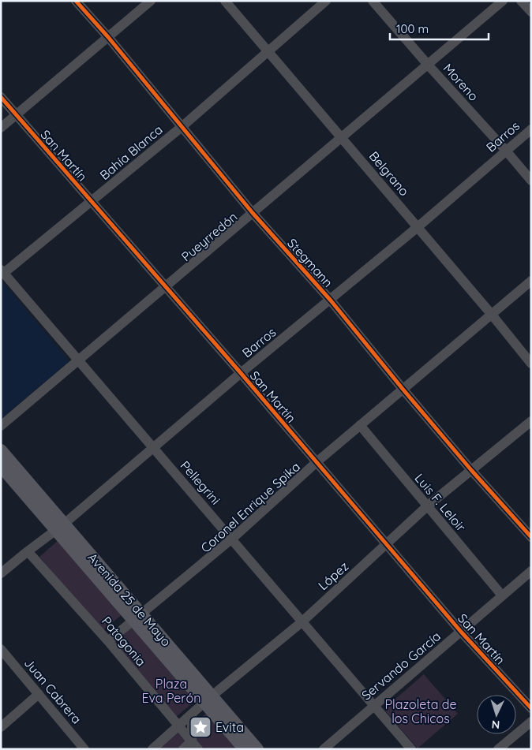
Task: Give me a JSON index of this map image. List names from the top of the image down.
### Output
{
  "streets": {
    "main road": ["Avenida 25 de Mayo"],
    "street": [
      "Moreno",
      "Barros",
      "Bahía Blanca",
      "San Martín",
      "Belgrano",
      "Pueyrredón",
      "Stegmann",
      "Pellegrini",
      "Luis F. Leloir",
      "Coronel Enrique Spika",
      "López",
      "Patagonia",
      "Servando García",
      "Juan Cabrera"
    ]
  },
  "crossings": [
    ["Moreno", "Barros"],
    ["Moreno", "Pueyrredón"],
    ["Barros", "San Martín"],
    ["Barros", "Belgrano"],
    ["Barros", "Stegmann"],
    ["Barros", "Pellegrini"],
    ["Barros", "Avenida 25 de Mayo"],
    ["Barros", "Patagonia"],
    ["Bahía Blanca", "San Martín"],
    ["Bahía Blanca", "Belgrano"],
    ["Bahía Blanca", "Stegmann"],
    ["Bahía Blanca", "Pellegrini"],
    ["San Martín", "Pueyrredón"],
    ["San Martín", "Coronel Enrique Spika"],
    ["San Martín", "López"],
    ["San Martín", "Servando García"],
    ["Belgrano", "Pueyrredón"],
    ["Belgrano", "Coronel Enrique Spika"],
    ["Pueyrredón", "Stegmann"],
    ["Pueyrredón", "Pellegrini"],
    ["Stegmann", "Coronel Enrique Spika"],
    ["Stegmann", "López"],
    ["Pellegrini", "Coronel Enrique Spika"],
    ["Pellegrini", "López"],
    ["Pellegrini", "Servando García"],
    ["Luis F. Leloir", "Coronel Enrique Spika"],
    ["Luis F. Leloir", "López"],
    ["Luis F. Leloir", "Servando García"],
    ["Coronel Enrique Spika", "Avenida 25 de Mayo"],
    ["Coronel Enrique Spika", "Patagonia"],
    ["López", "Avenida 25 de Mayo"],
    ["López", "Patagonia"]
  ],
  "parks": ["Plaza Eva Perón", "Plazoleta de los Chicos"],
  "places": {
    "place": ["Evita"]
  },
  "scale_bar": "100 m",
  "north": "bottom"
}
